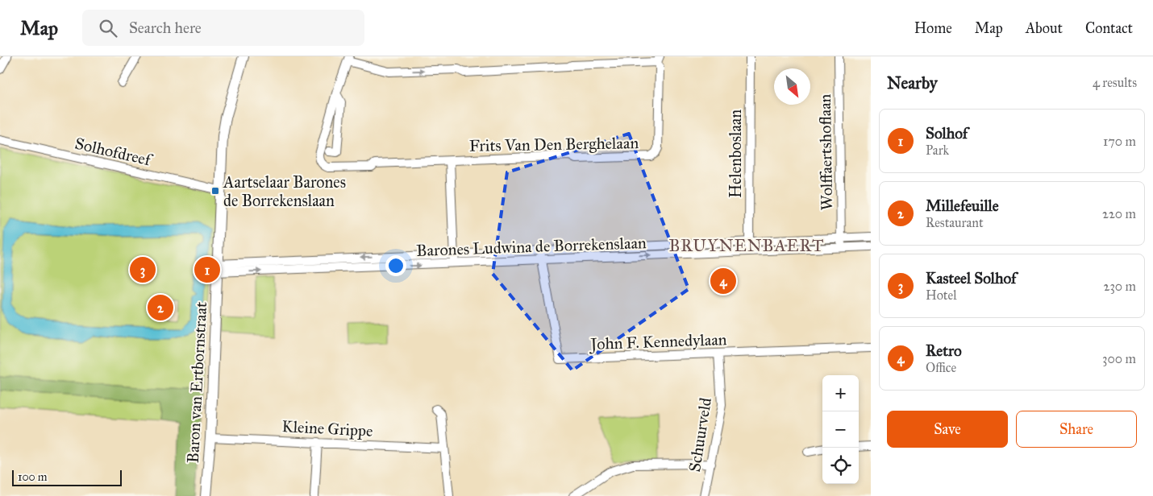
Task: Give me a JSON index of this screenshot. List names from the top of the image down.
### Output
{
  "streets": {
    "street": [
      "Frits Van Den Berghelaan",
      "Solhofdreef",
      "Wolffaertshoflaan",
      "Helenboslaan",
      "Barones Ludwina de Borrekenslaan",
      "John F. Kennedylaan",
      "Baron van Ertbornstraat",
      "Kleine Grippe",
      "Schuurveld"
    ]
  },
  "crossings": [
    ["Frits Van Den Berghelaan", "Barones Ludwina de Borrekenslaan"],
    ["Solhofdreef", "Baron van Ertbornstraat"],
    ["Wolffaertshoflaan", "Barones Ludwina de Borrekenslaan"],
    ["Helenboslaan", "Barones Ludwina de Borrekenslaan"],
    ["Barones Ludwina de Borrekenslaan", "John F. Kennedylaan"],
    ["Barones Ludwina de Borrekenslaan", "Baron van Ertbornstraat"],
    ["John F. Kennedylaan", "Schuurveld"],
    ["Baron van Ertbornstraat", "Kleine Grippe"]
  ],
  "districts": ["BRUYNENBAERT"],
  "places": {
    "transit": ["Aartselaar Barones de Borrekenslaan"]
  },
  "scale_bar": "100 m",
  "north": "bottom right",
  "page": {
    "header": "Map",
    "search": "Search here",
    "nav": [
      "Home",
      "Map",
      "About",
      "Contact"
    ],
    "heading": ["Nearby", "4 results"],
    "list": [
      {
        "mark": "1",
        "name": "Solhof",
        "note": "Park",
        "value": "170 m"
      },
      {
        "mark": "2",
        "name": "Millefeuille",
        "note": "Restaurant",
        "value": "220 m"
      },
      {
        "mark": "3",
        "name": "Kasteel Solhof",
        "note": "Hotel",
        "value": "230 m"
      },
      {
        "mark": "4",
        "name": "Retro",
        "note": "Office",
        "value": "300 m"
      }
    ],
    "pins": [
      "1",
      "3",
      "4",
      "2"
    ],
    "map_buttons": ["+", "−"],
    "buttons": ["Save", "Share"],
    "scale": "100 m"
  }
}
